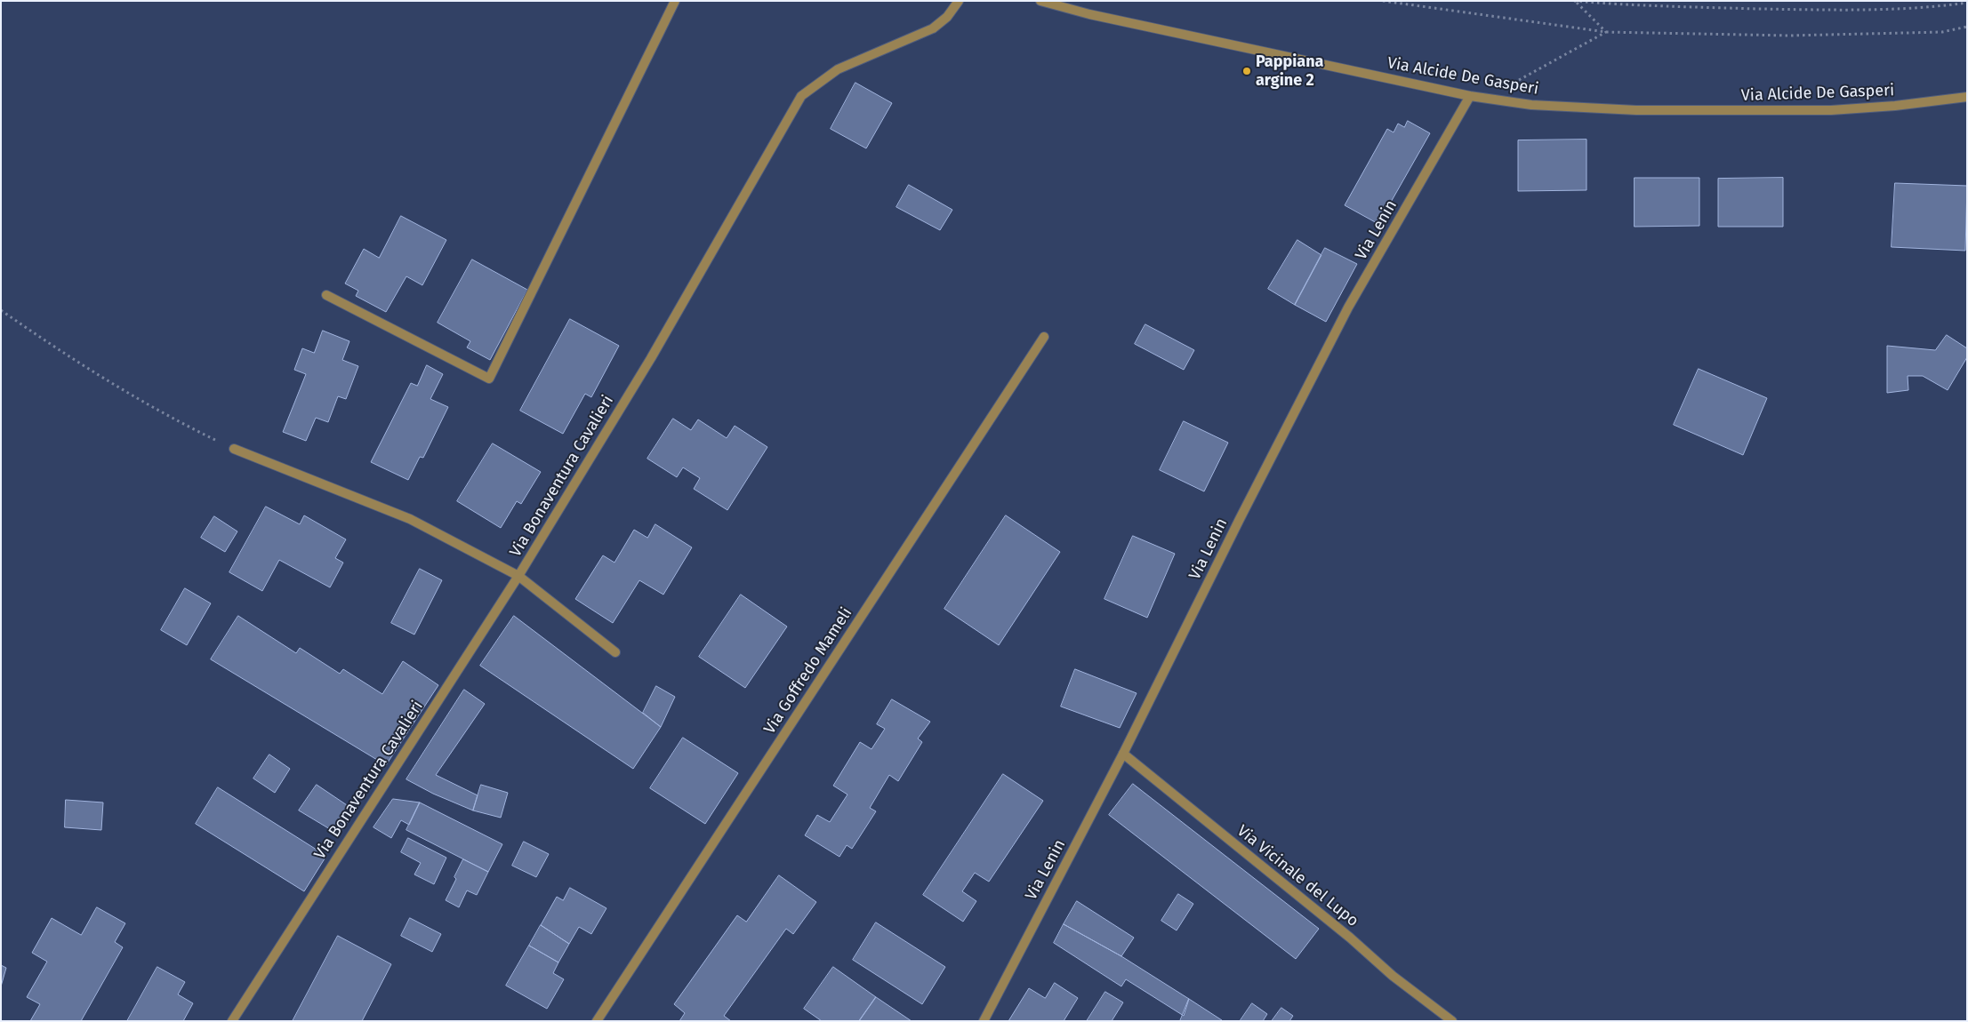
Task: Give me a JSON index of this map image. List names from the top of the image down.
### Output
{
  "streets": {
    "street": [
      "Via Alcide De Gasperi",
      "Via Lenin",
      "Via Bonaventura Cavalieri",
      "Via Goffredo Mameli",
      "Via Vicinale del Lupo"
    ]
  },
  "crossings": [
    ["Via Alcide De Gasperi", "Via Lenin"],
    ["Via Lenin", "Via Vicinale del Lupo"]
  ],
  "places": ["Pappiana argine 2"]
}
